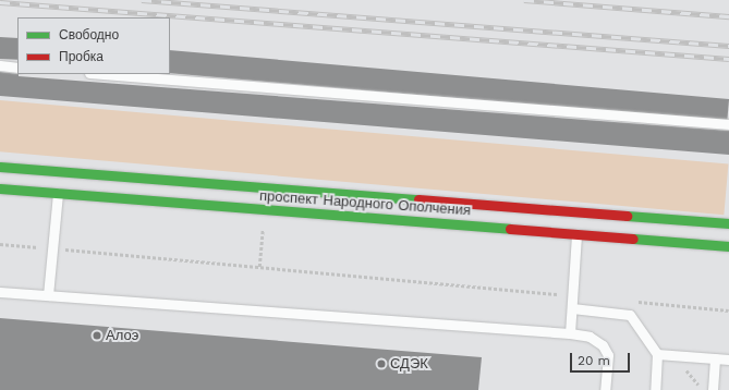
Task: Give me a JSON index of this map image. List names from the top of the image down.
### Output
{
  "streets": {
    "main road": ["проспект Народного Ополчения"]
  },
  "places": ["Алоэ", "СДЭК"],
  "legend": ["Свободно", "Пробка"],
  "scale_bar": "20 m"
}
